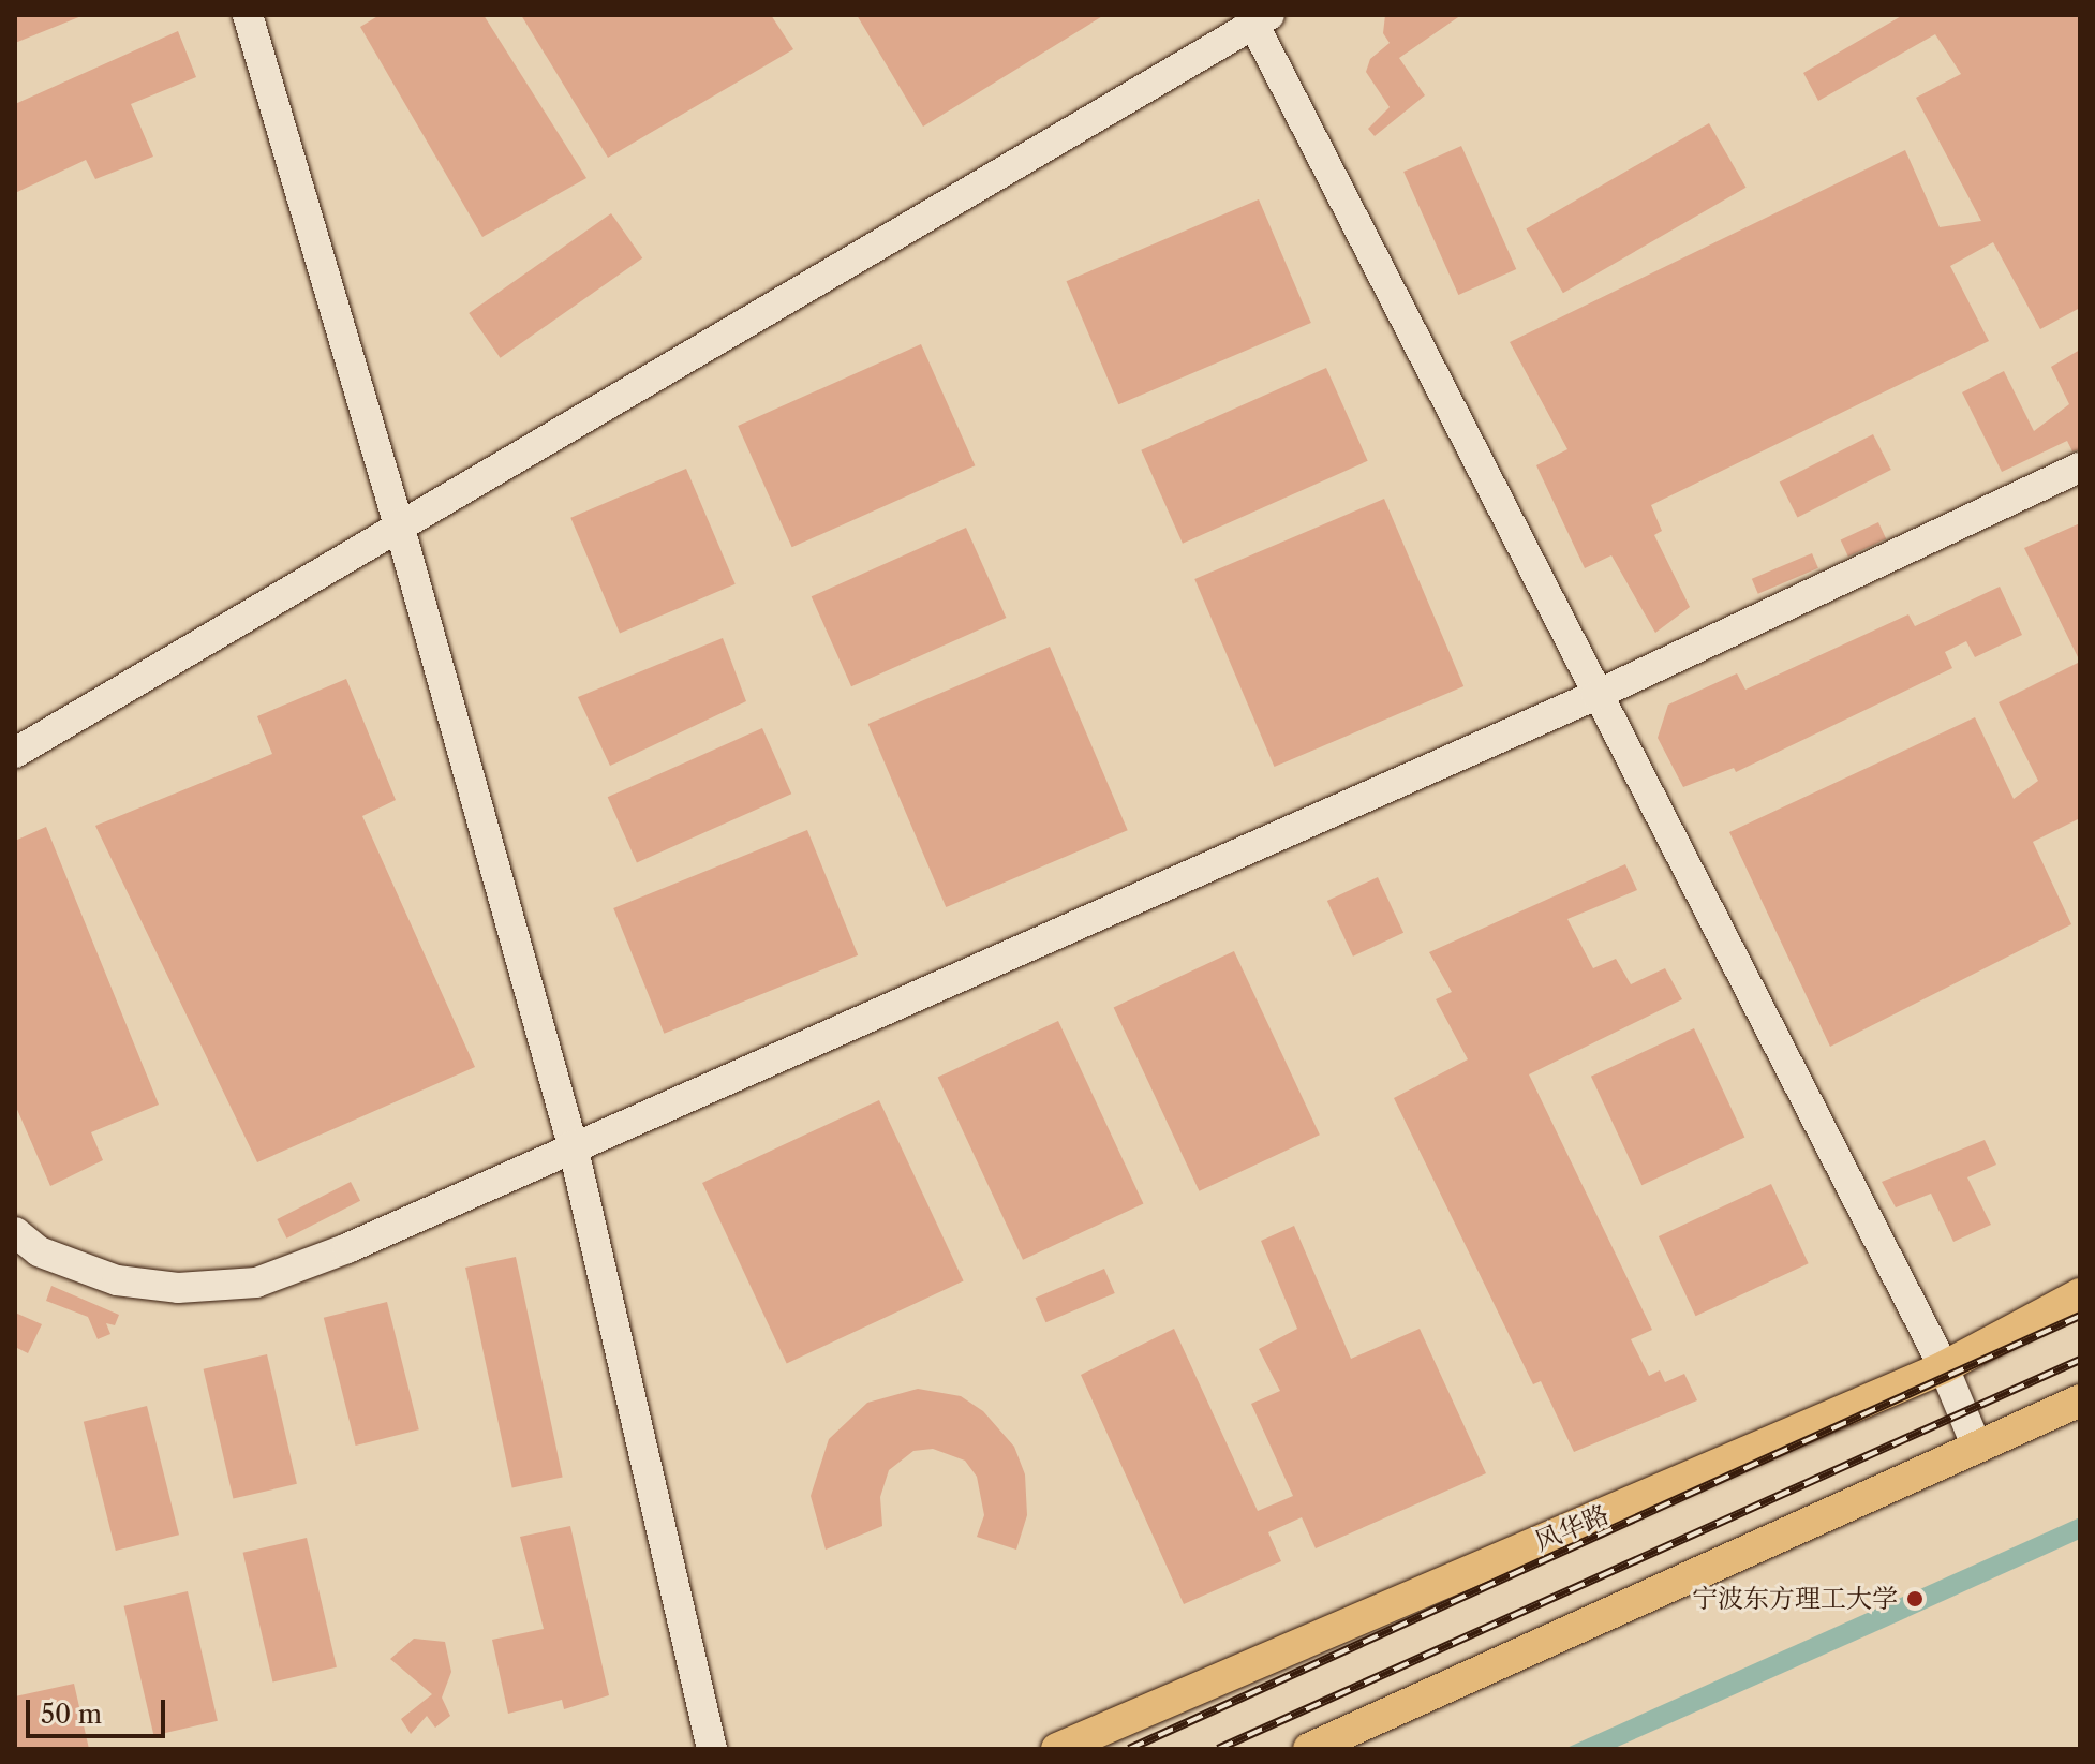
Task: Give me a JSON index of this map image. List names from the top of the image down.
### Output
{
  "streets": {
    "main road": ["风华路"]
  },
  "places": ["宁波东方理工大学"],
  "scale_bar": "50 m"
}
